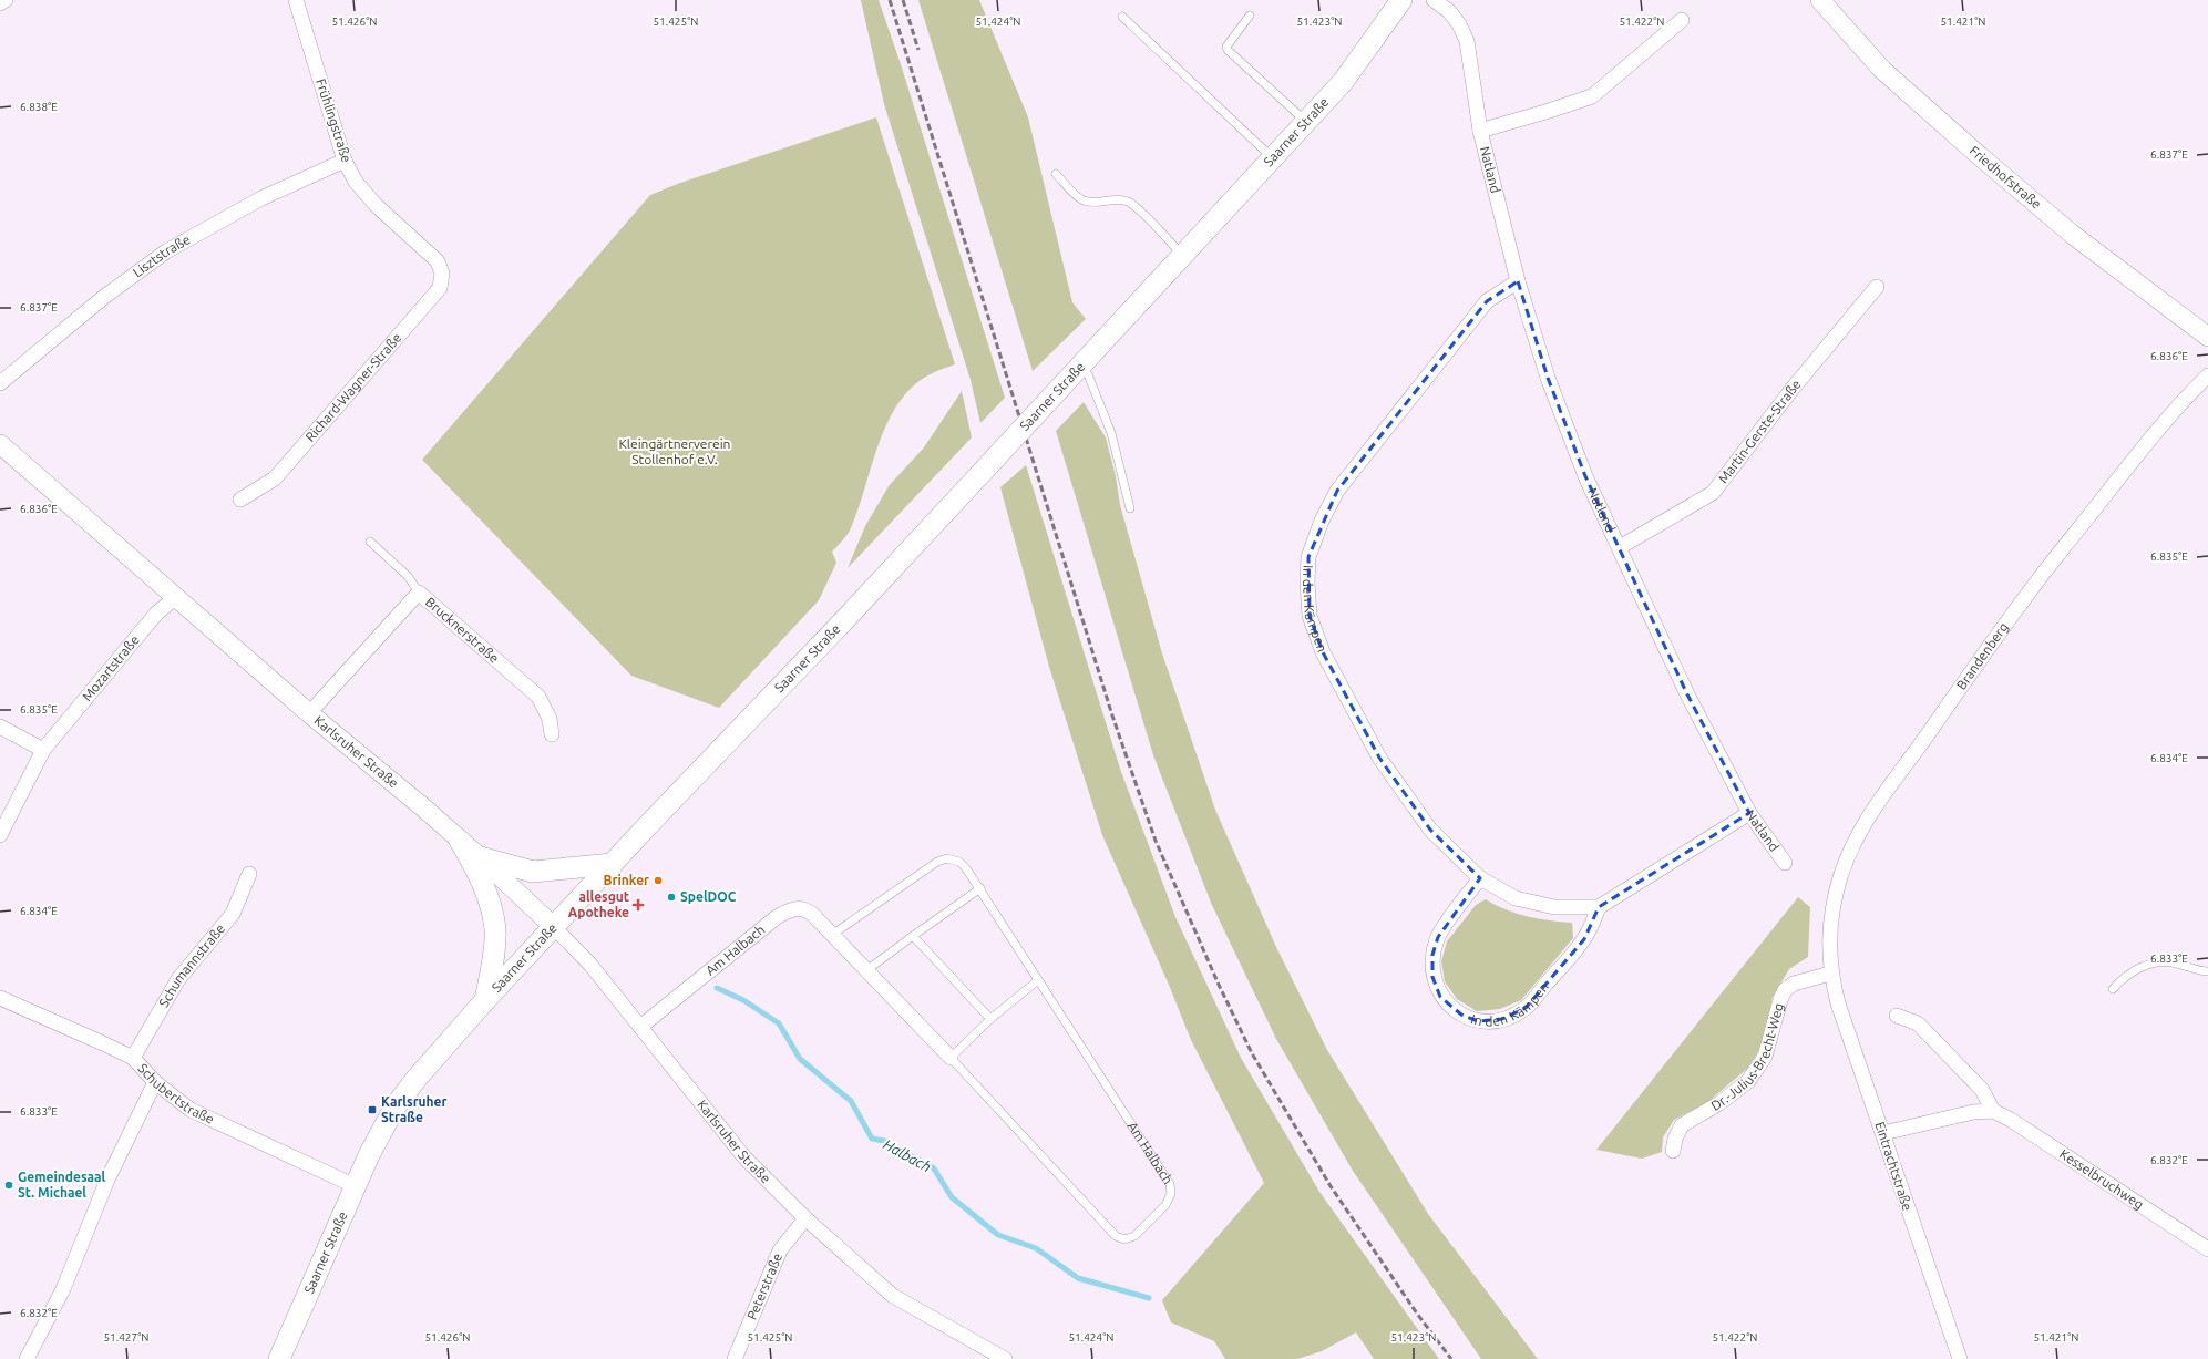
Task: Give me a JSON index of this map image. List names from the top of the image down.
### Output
{
  "streets": {
    "main road": ["Saarner Straße"],
    "street": [
      "Frühlingstraße",
      "Natland",
      "Friedhofstraße",
      "Lisztstraße",
      "Richard-Wagner-Straße",
      "Martin-Gerste-Straße",
      "In den Kämpen",
      "Brucknerstraße",
      "Brandenberg",
      "Mozartstraße",
      "Karlsruher Straße",
      "Am Halbach",
      "Schumannstraße",
      "Dr.-Julius-Brecht-Weg",
      "Schubertstraße",
      "Eintrachtstraße",
      "Kesselbruchweg",
      "Peterstraße"
    ]
  },
  "crossings": [
    ["Frühlingstraße", "Lisztstraße"],
    ["Frühlingstraße", "Richard-Wagner-Straße"],
    ["Saarner Straße", "Karlsruher Straße"],
    ["Saarner Straße", "Schubertstraße"],
    ["Natland", "Martin-Gerste-Straße"],
    ["Natland", "In den Kämpen"],
    ["Brucknerstraße", "Karlsruher Straße"],
    ["Brandenberg", "Dr.-Julius-Brecht-Weg"],
    ["Brandenberg", "Eintrachtstraße"],
    ["Mozartstraße", "Karlsruher Straße"],
    ["Karlsruher Straße", "Am Halbach"],
    ["Karlsruher Straße", "Peterstraße"],
    ["Schumannstraße", "Schubertstraße"],
    ["Dr.-Julius-Brecht-Weg", "Eintrachtstraße"]
  ],
  "water": ["Halbach"],
  "parks": ["Kleingärtnerverein Stollenhof e.V."],
  "places": {
    "other": ["Brinker", "SpelDOC", "Gemeindesaal St. Michael"],
    "health": ["allesgut Apotheke"],
    "transit": ["Karlsruher Straße"]
  },
  "coordinates": [
    "51.426°N",
    "51.425°N",
    "51.424°N",
    "51.423°N",
    "51.422°N",
    "51.421°N",
    "6.838°E",
    "6.837°E",
    "6.836°E",
    "6.835°E",
    "6.834°E",
    "6.833°E",
    "6.832°E",
    "51.427°N"
  ]
}
